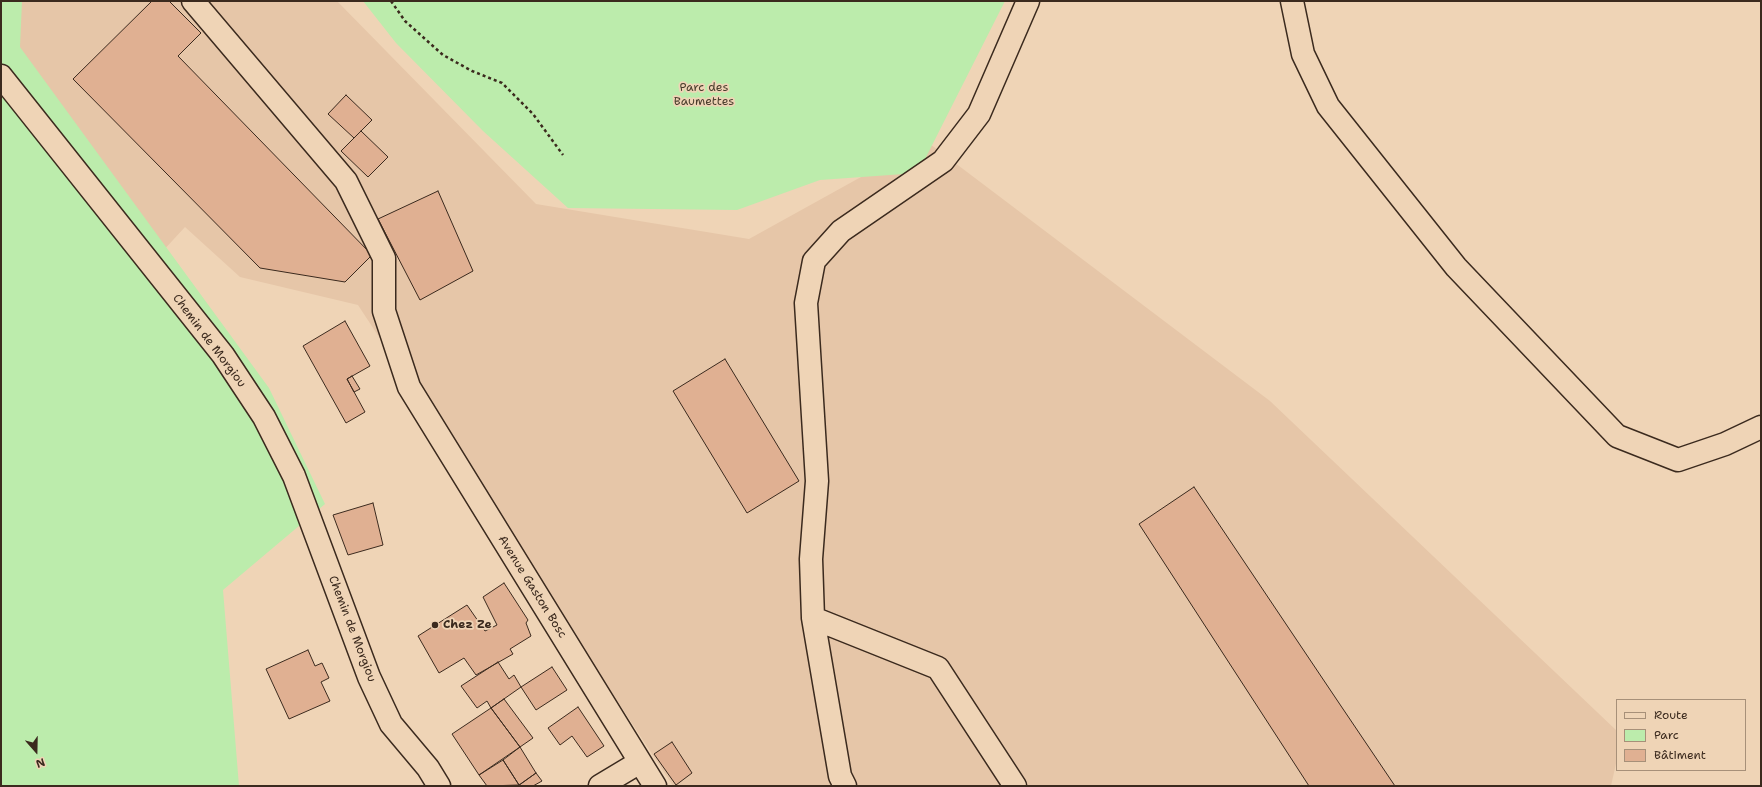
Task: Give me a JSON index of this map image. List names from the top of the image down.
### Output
{
  "streets": {
    "street": ["Chemin de Morgiou", "Avenue Gaston Bosc"]
  },
  "parks": ["Parc des Baumettes"],
  "places": ["Chez Ze"],
  "legend": ["Route", "Parc", "Bâtiment"],
  "north": "bottom"
}
